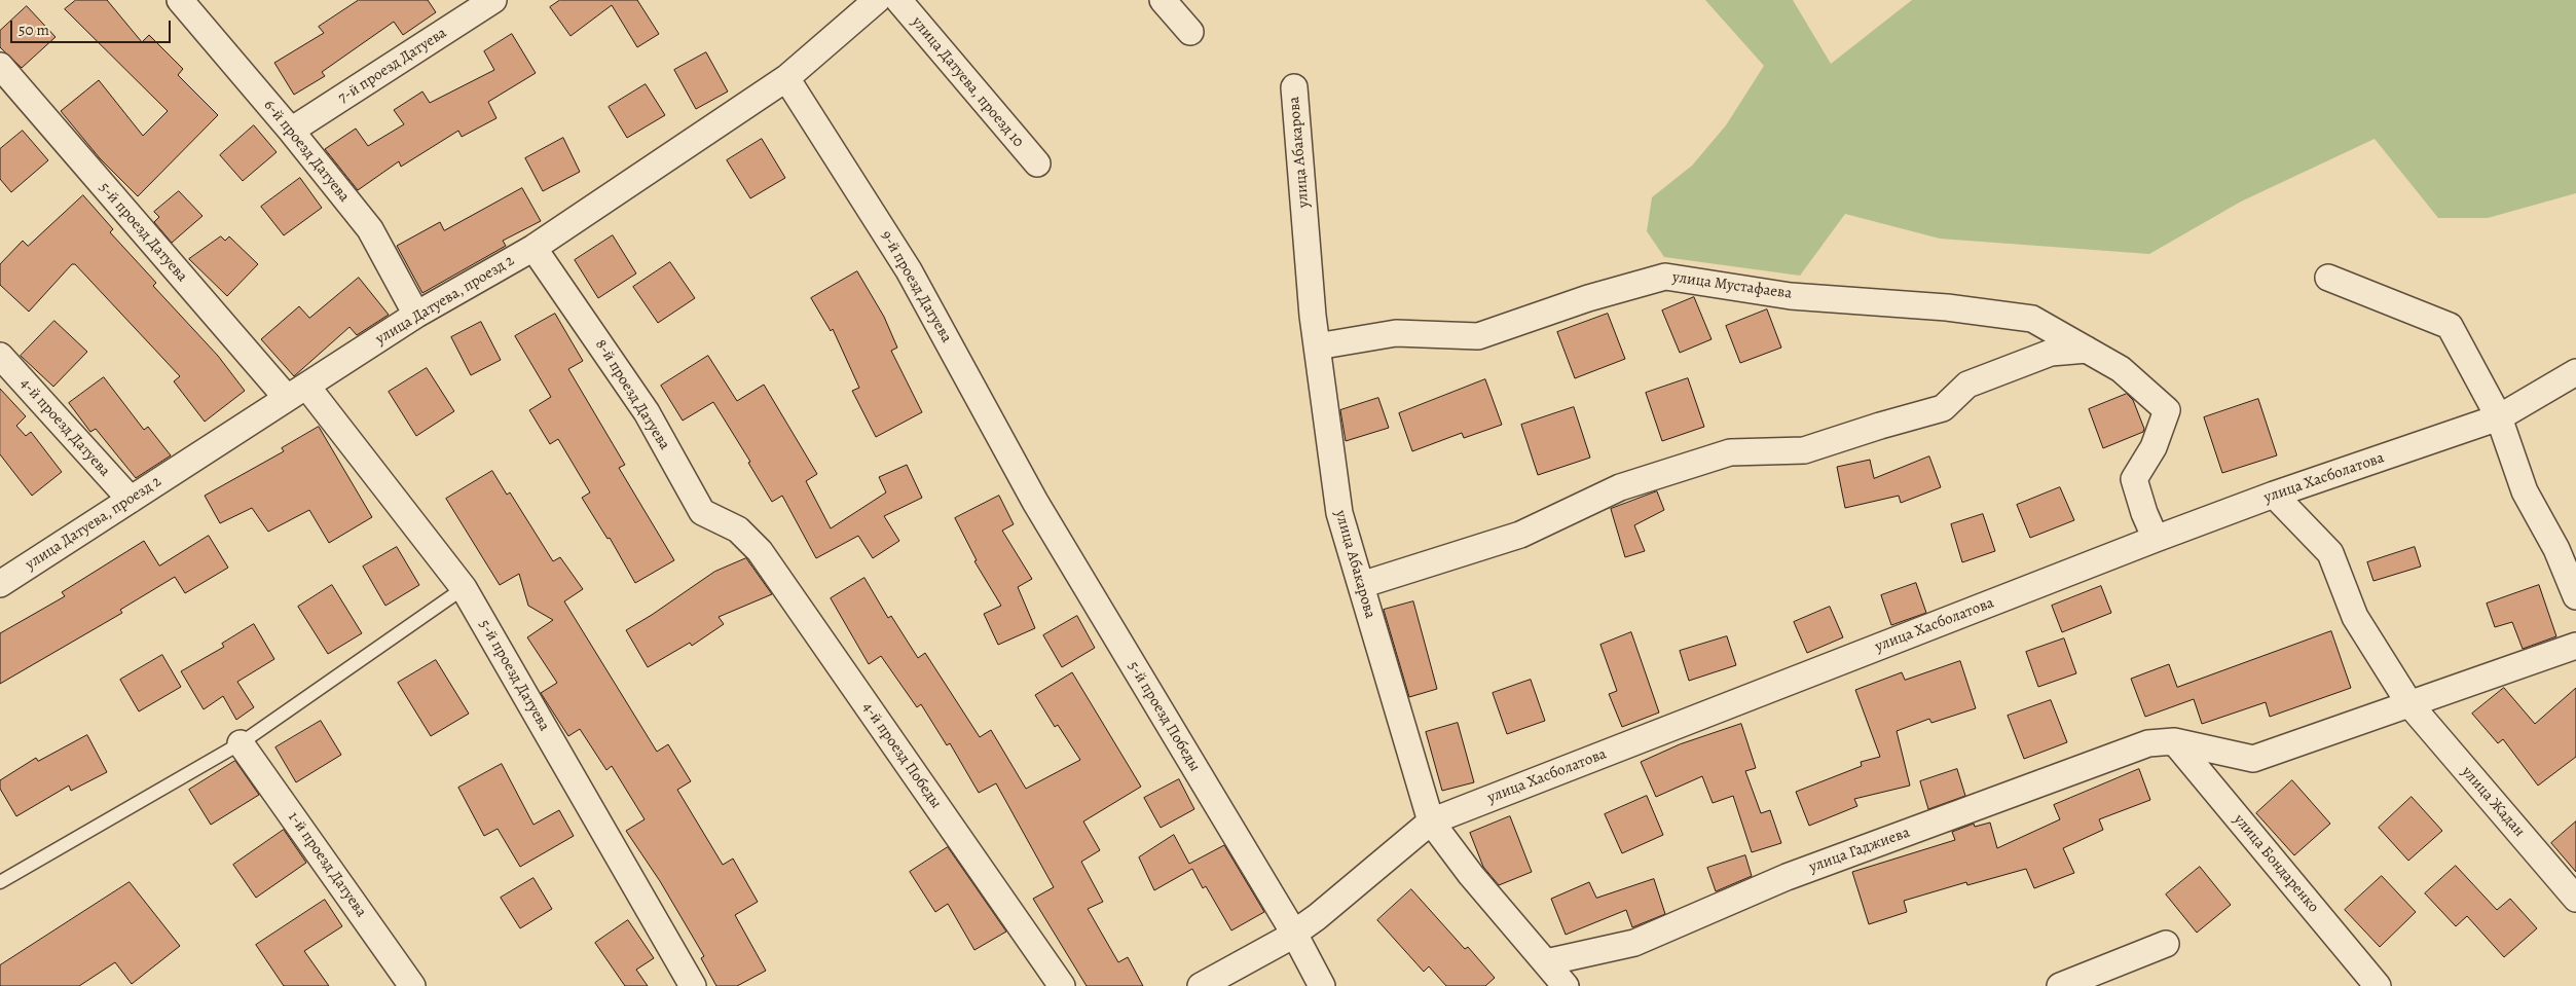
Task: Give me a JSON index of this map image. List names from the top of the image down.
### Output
{
  "streets": {
    "street": [
      "7-й проезд Датуева",
      "улица Датуева, проезд 10",
      "6-й проезд Датуева",
      "улица Абакарова",
      "5-й проезд Датуева",
      "улица Мустафаева",
      "9-й проезд Датуева",
      "улица Датуева, проезд 2",
      "8-й проезд Датуева",
      "4-й проезд Датуева",
      "улица Хасболатова",
      "5-й проезд Победы",
      "4-й проезд Победы",
      "улица Жадан",
      "улица Гаджиева",
      "улица Бондаренко",
      "1-й проезд Датуева"
    ]
  },
  "crossings": [
    ["7-й проезд Датуева", "6-й проезд Датуева"],
    ["6-й проезд Датуева", "улица Датуева, проезд 2"],
    ["улица Абакарова", "улица Мустафаева"],
    ["улица Абакарова", "улица Хасболатова"],
    ["улица Абакарова", "улица Гаджиева"],
    ["5-й проезд Датуева", "улица Датуева, проезд 2"],
    ["улица Мустафаева", "улица Хасболатова"],
    ["9-й проезд Датуева", "улица Датуева, проезд 2"],
    ["9-й проезд Датуева", "5-й проезд Победы"],
    ["улица Датуева, проезд 2", "8-й проезд Датуева"],
    ["улица Датуева, проезд 2", "4-й проезд Датуева"],
    ["8-й проезд Датуева", "4-й проезд Победы"],
    ["улица Хасболатова", "5-й проезд Победы"],
    ["улица Хасболатова", "улица Жадан"],
    ["улица Жадан", "улица Гаджиева"],
    ["улица Гаджиева", "улица Бондаренко"]
  ],
  "scale_bar": "50 m"
}
